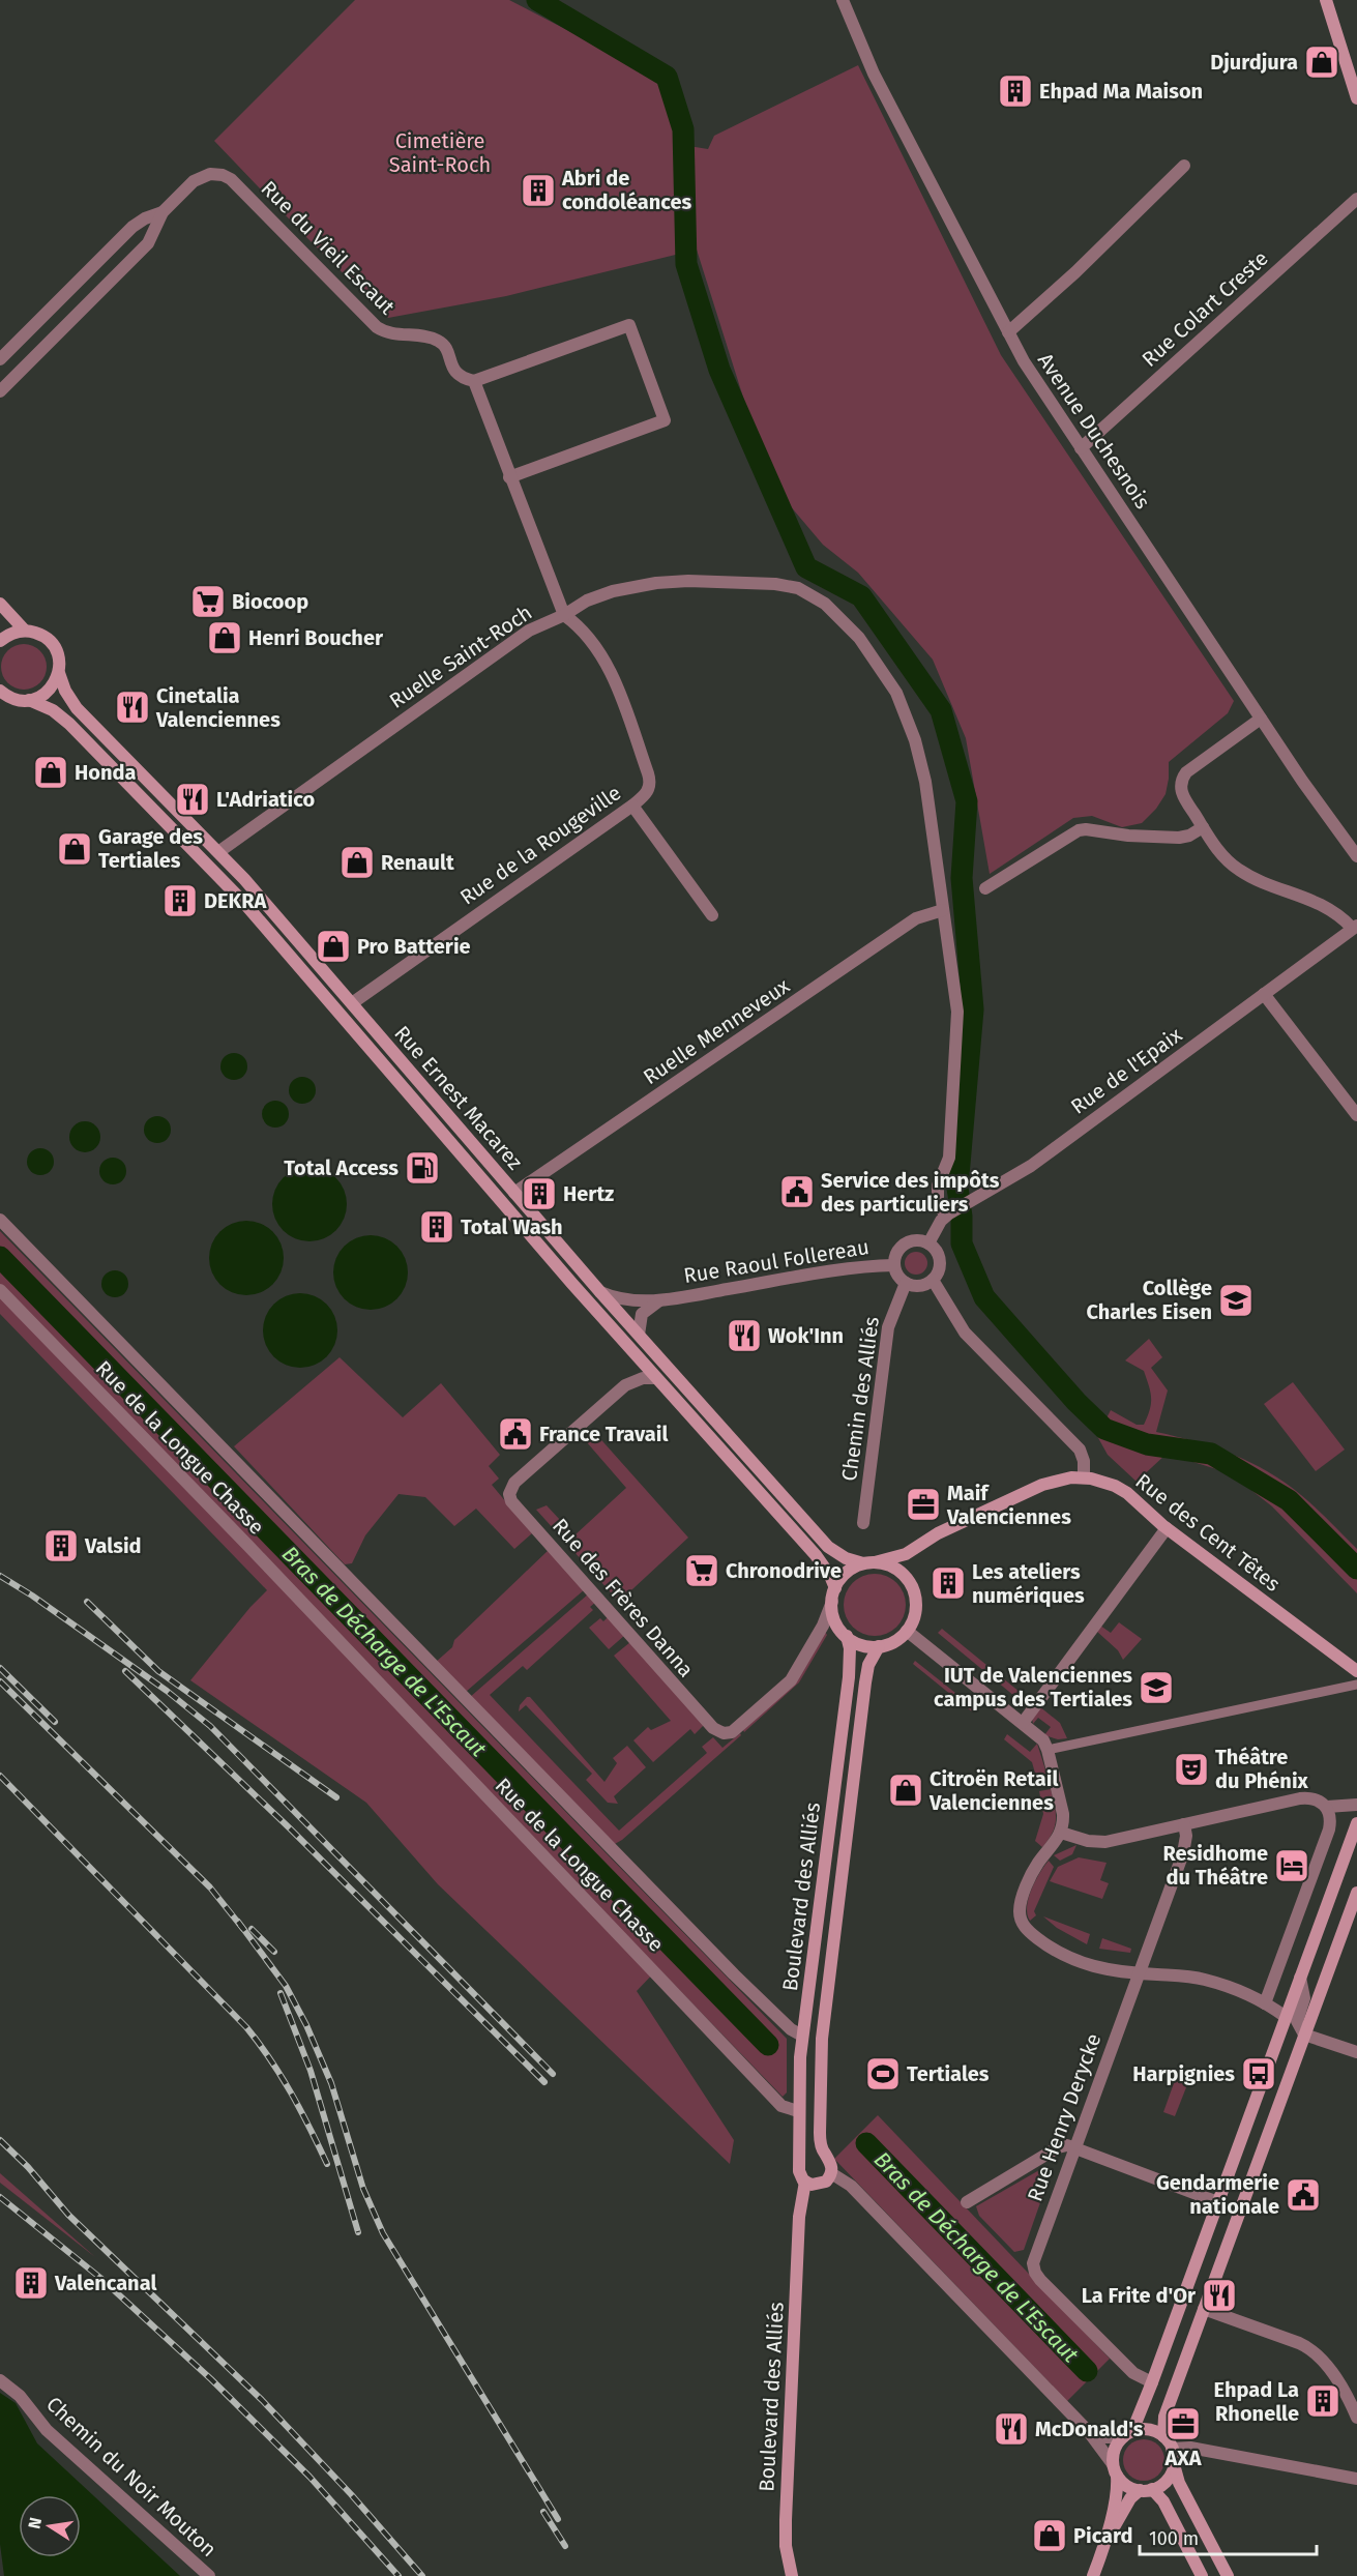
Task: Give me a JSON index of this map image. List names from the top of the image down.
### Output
{
  "streets": {
    "main road": ["Rue Ernest Macarez", "Rue des Cent Têtes", "Boulevard des Alliés"],
    "street": [
      "Rue du Vieil Escaut",
      "Rue Colart Creste",
      "Avenue Duchesnois",
      "Ruelle Saint-Roch",
      "Rue de la Rougeville",
      "Ruelle Menneveux",
      "Rue de l'Epaix",
      "Rue Raoul Follereau",
      "Chemin des Alliés",
      "Rue de la Longue Chasse",
      "Rue des Frères Danna",
      "Rue Henry Derycke",
      "Chemin du Noir Mouton"
    ]
  },
  "crossings": [
    ["Rue Colart Creste", "Avenue Duchesnois"],
    ["Ruelle Saint-Roch", "Rue de la Rougeville"],
    ["Ruelle Saint-Roch", "Ruelle Menneveux"],
    ["Ruelle Saint-Roch", "Rue de l'Epaix"],
    ["Ruelle Saint-Roch", "Rue Ernest Macarez"],
    ["Rue de la Rougeville", "Rue Ernest Macarez"],
    ["Ruelle Menneveux", "Rue Ernest Macarez"],
    ["Rue de l'Epaix", "Rue Raoul Follereau"],
    ["Rue de l'Epaix", "Chemin des Alliés"],
    ["Rue Ernest Macarez", "Rue Raoul Follereau"],
    ["Rue Ernest Macarez", "Rue des Frères Danna"],
    ["Rue Ernest Macarez", "Boulevard des Alliés"],
    ["Rue Raoul Follereau", "Chemin des Alliés"],
    ["Rue de la Longue Chasse", "Boulevard des Alliés"],
    ["Rue des Frères Danna", "Boulevard des Alliés"]
  ],
  "water": ["Bras de Décharge de L'Escaut"],
  "parks": ["Cimetière Saint-Roch"],
  "places": {
    "shop": [
      "Djurdjura",
      "Henri Boucher",
      "Honda",
      "Garage des Tertiales",
      "Renault",
      "Pro Batterie",
      "Citroën Retail Valenciennes",
      "Picard"
    ],
    "building": [
      "Ehpad Ma Maison",
      "Abri de condoléances",
      "DEKRA",
      "Hertz",
      "Total Wash",
      "Valsid",
      "Les ateliers numériques",
      "Valencanal",
      "Ehpad La Rhonelle"
    ],
    "supermarket": ["Biocoop", "Chronodrive"],
    "restaurant": [
      "Cinetalia Valenciennes",
      "L'Adriatico",
      "Wok'Inn",
      "La Frite d'Or",
      "McDonald's"
    ],
    "fuel station": ["Total Access"],
    "public building": ["Service des impôts des particuliers", "France Travail", "Gendarmerie nationale"],
    "school or university": ["Collège Charles Eisen", "IUT de Valenciennes campus des Tertiales"],
    "office": ["Maif Valenciennes", "AXA"],
    "theatre": ["Théâtre du Phénix"],
    "hotel": ["Residhome du Théâtre"],
    "sports": ["Tertiales"],
    "bus stop": ["Harpignies"]
  },
  "scale_bar": "100 m",
  "north": "left"
}
